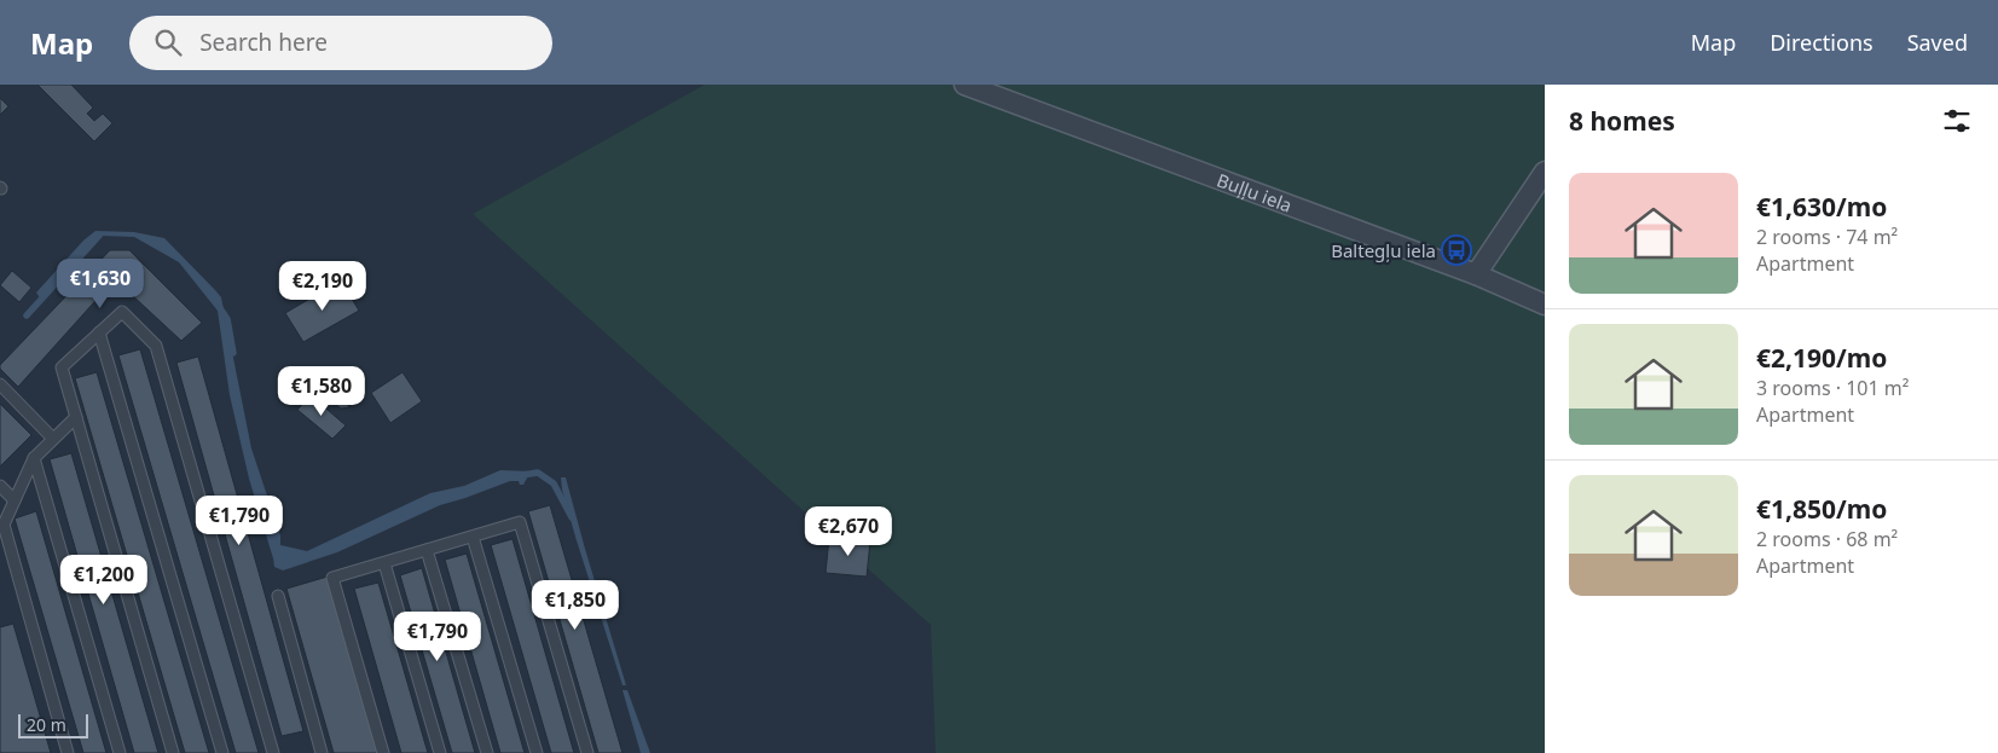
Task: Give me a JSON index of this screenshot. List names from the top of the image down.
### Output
{
  "streets": {
    "street": ["Buļļu iela"]
  },
  "places": {
    "bus stop": ["Baltegļu iela"]
  },
  "scale_bar": "20 m",
  "page": {
    "header": "Map",
    "search": "Search here",
    "nav": ["Map", "Directions", "Saved"],
    "heading": "8 homes",
    "list": [
      {
        "name": "€1,630/mo",
        "note": "2 rooms · 74 m² · Apartment"
      },
      {
        "name": "€2,190/mo",
        "note": "3 rooms · 101 m² · Apartment"
      },
      {
        "name": "€1,850/mo",
        "note": "2 rooms · 68 m² · Apartment"
      }
    ],
    "price": [
      "€1,630",
      "€2,190",
      "€1,580",
      "€1,790",
      "€2,670",
      "€1,200",
      "€1,850",
      "€1,790"
    ],
    "scale": "20 m"
  }
}
